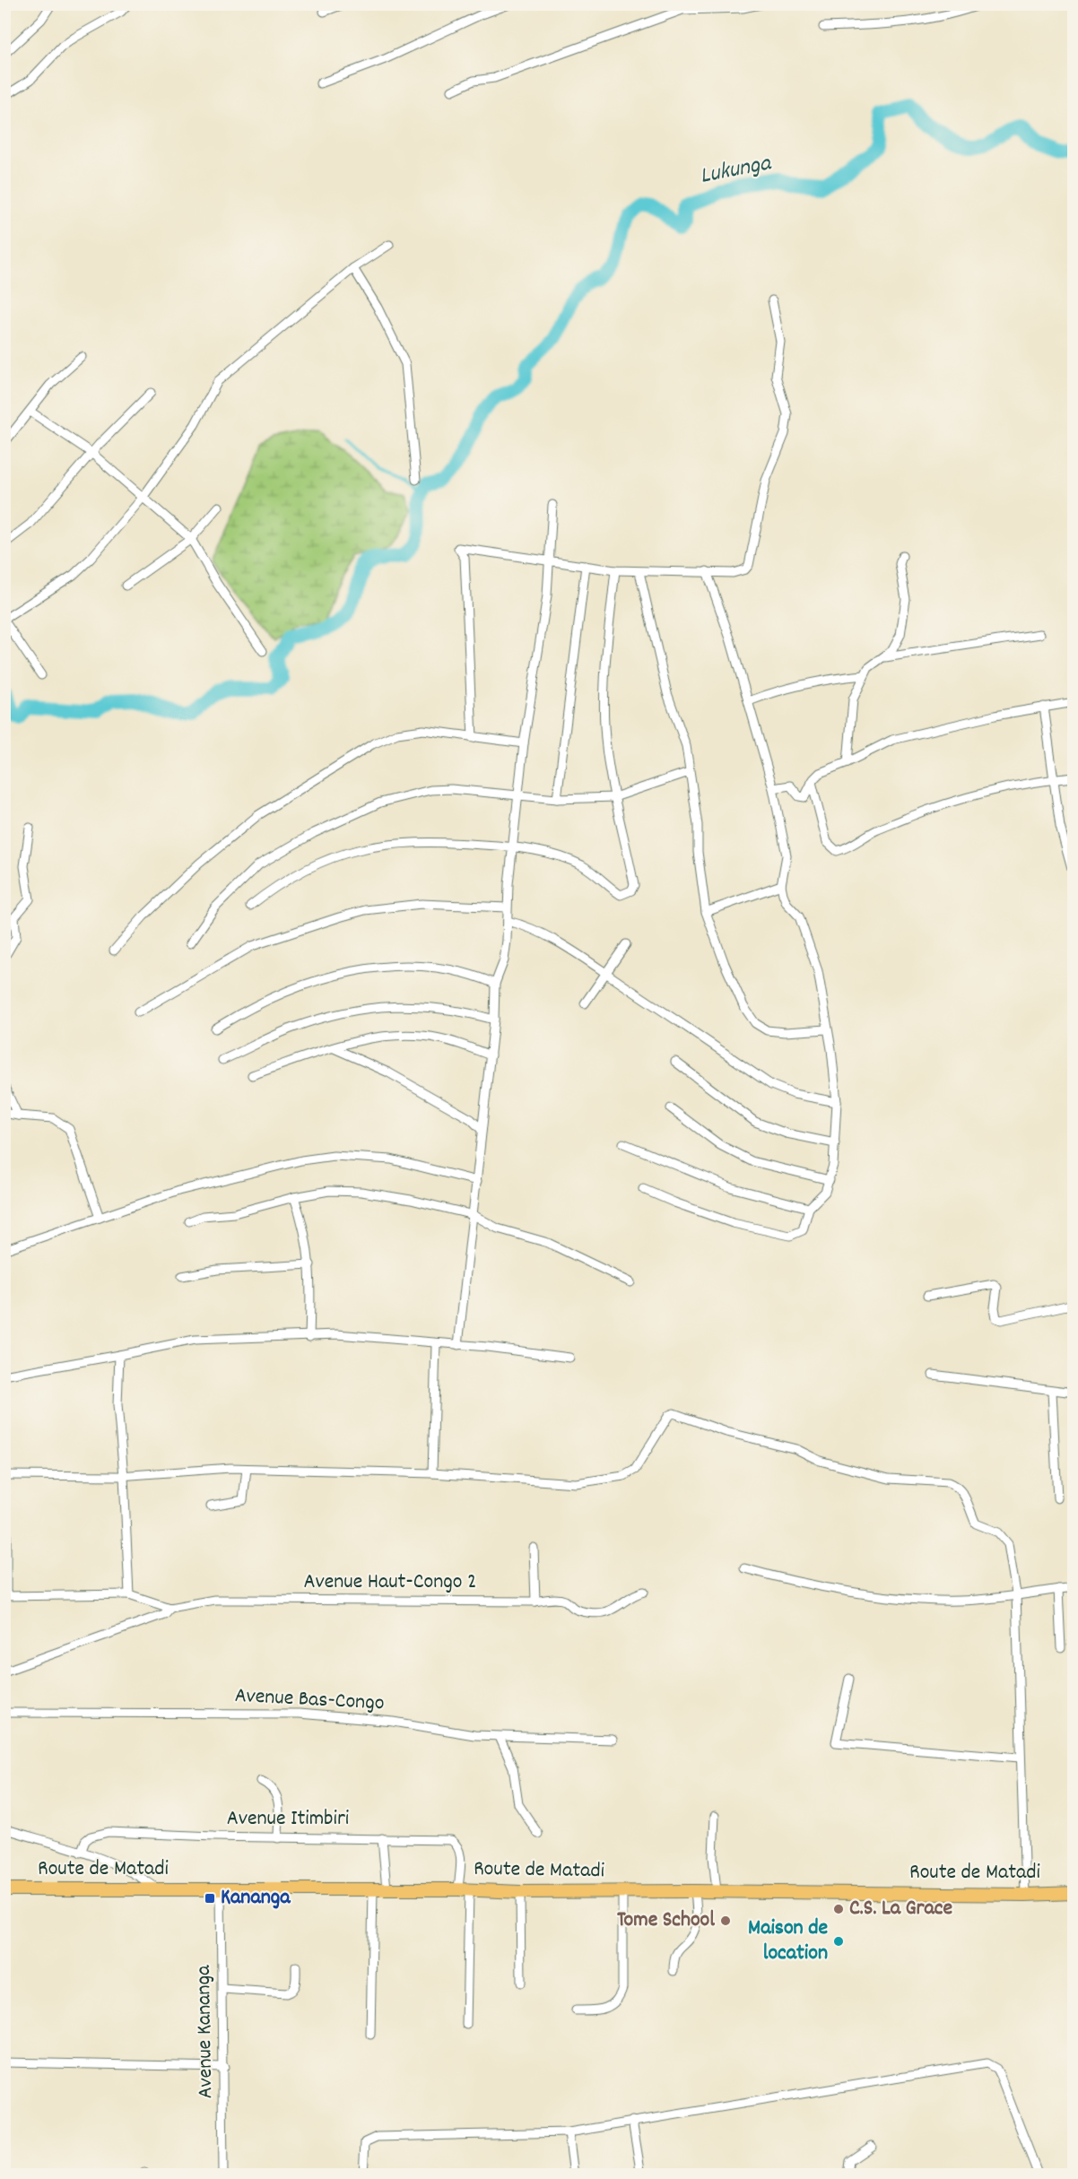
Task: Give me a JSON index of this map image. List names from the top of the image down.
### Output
{
  "streets": {
    "main road": ["Route de Matadi"],
    "street": [
      "Avenue Haut-Congo 2",
      "Avenue Bas-Congo",
      "Avenue Itimbiri",
      "Avenue Kananga"
    ]
  },
  "crossings": [
    ["Avenue Itimbiri", "Route de Matadi"],
    ["Route de Matadi", "Avenue Kananga"]
  ],
  "water": ["Lukunga"],
  "places": {
    "transit": ["Kananga"],
    "other": ["C.S. La Grace", "Tome School", "Maison de location"]
  }
}
